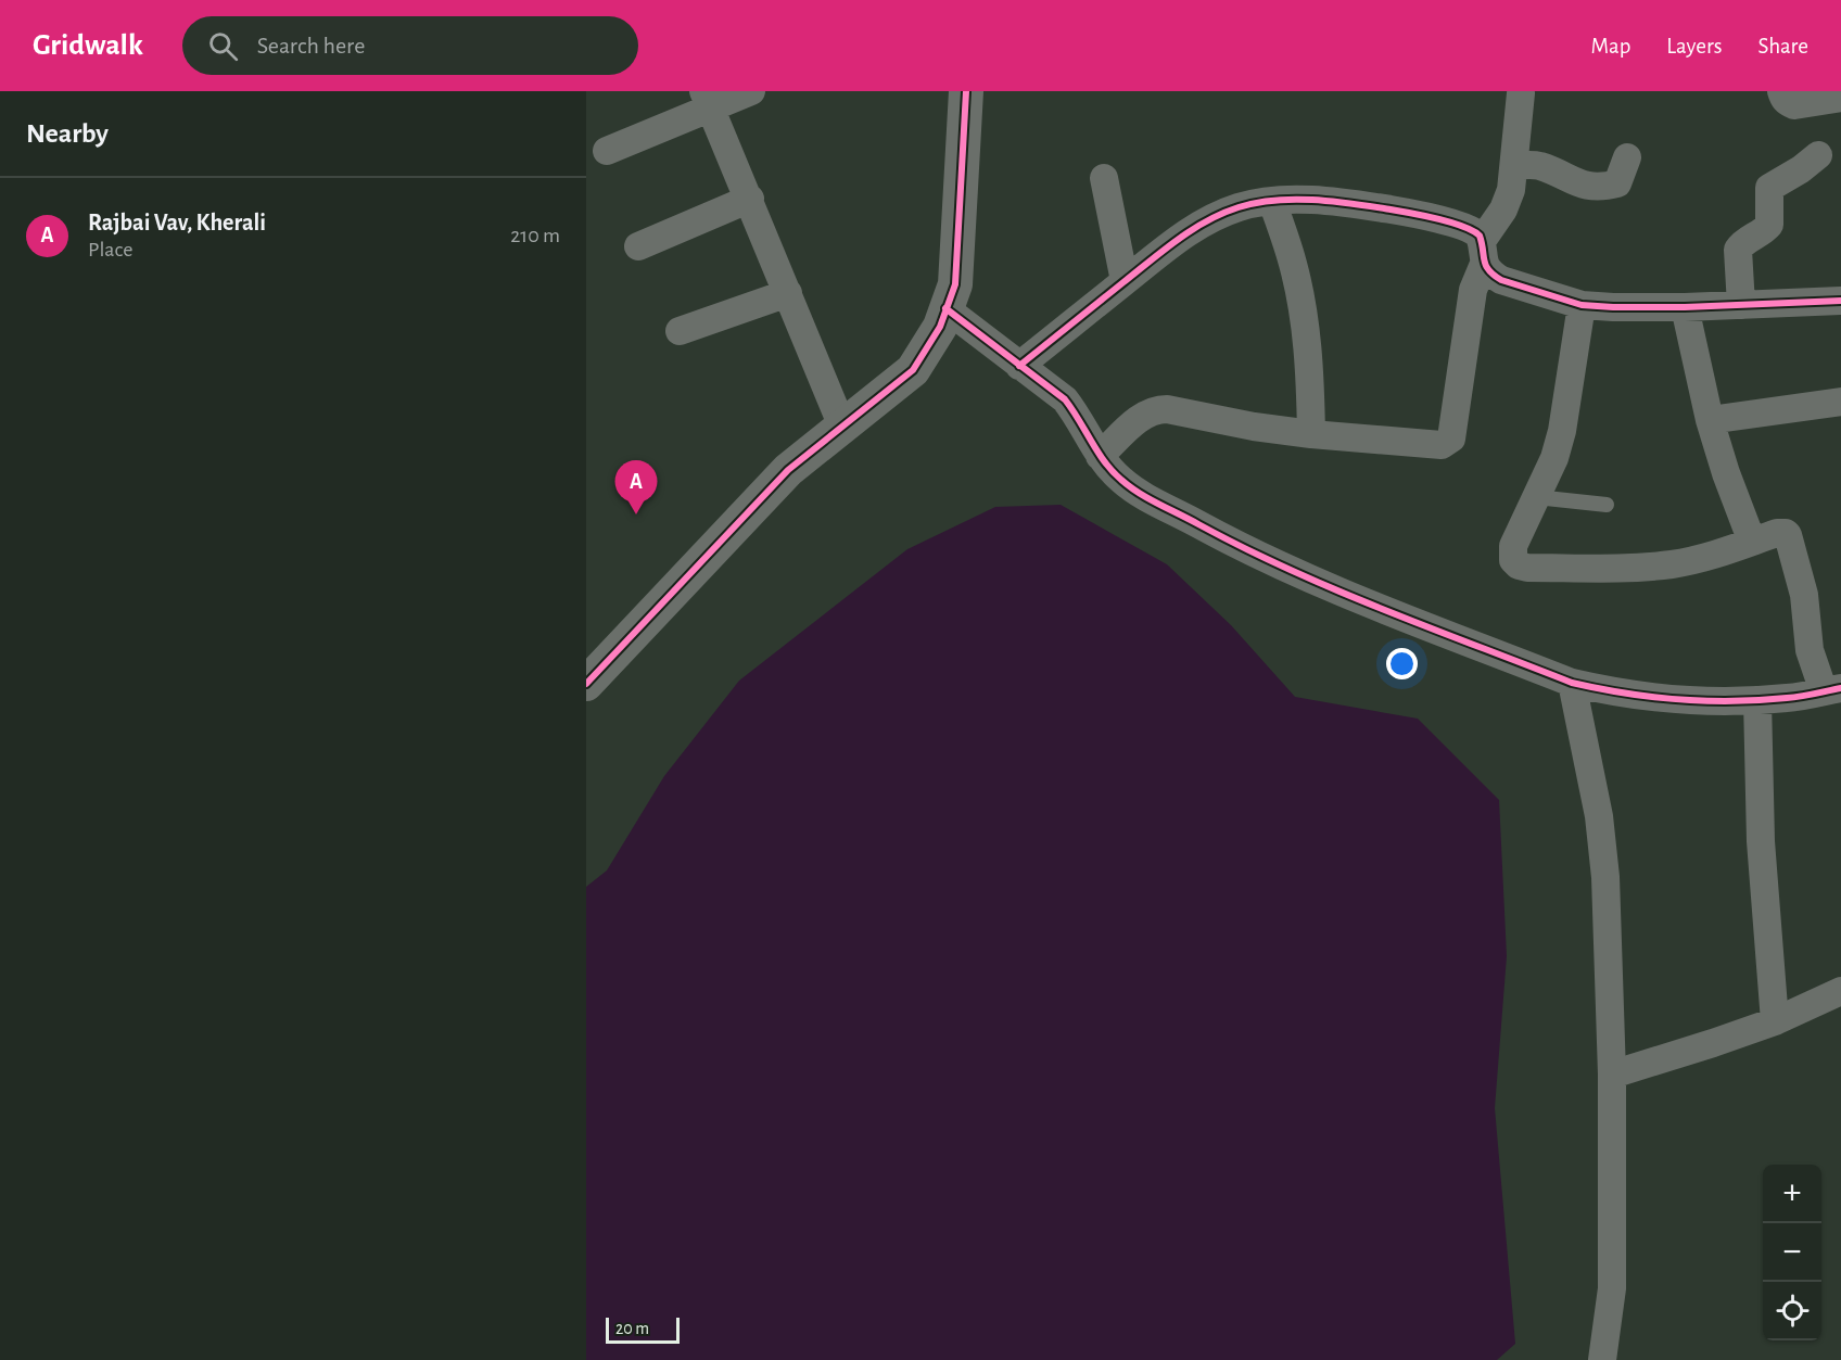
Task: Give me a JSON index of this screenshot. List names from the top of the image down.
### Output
{
  "scale_bar": "20 m",
  "page": {
    "header": "Gridwalk",
    "search": "Search here",
    "nav": ["Map", "Layers", "Share"],
    "heading": "Nearby",
    "list": [
      {
        "mark": "A",
        "name": "Rajbai Vav, Kherali",
        "note": "Place",
        "value": "210 m"
      }
    ],
    "pins": "A",
    "map_buttons": ["+", "−"],
    "scale": "20 m"
  }
}
